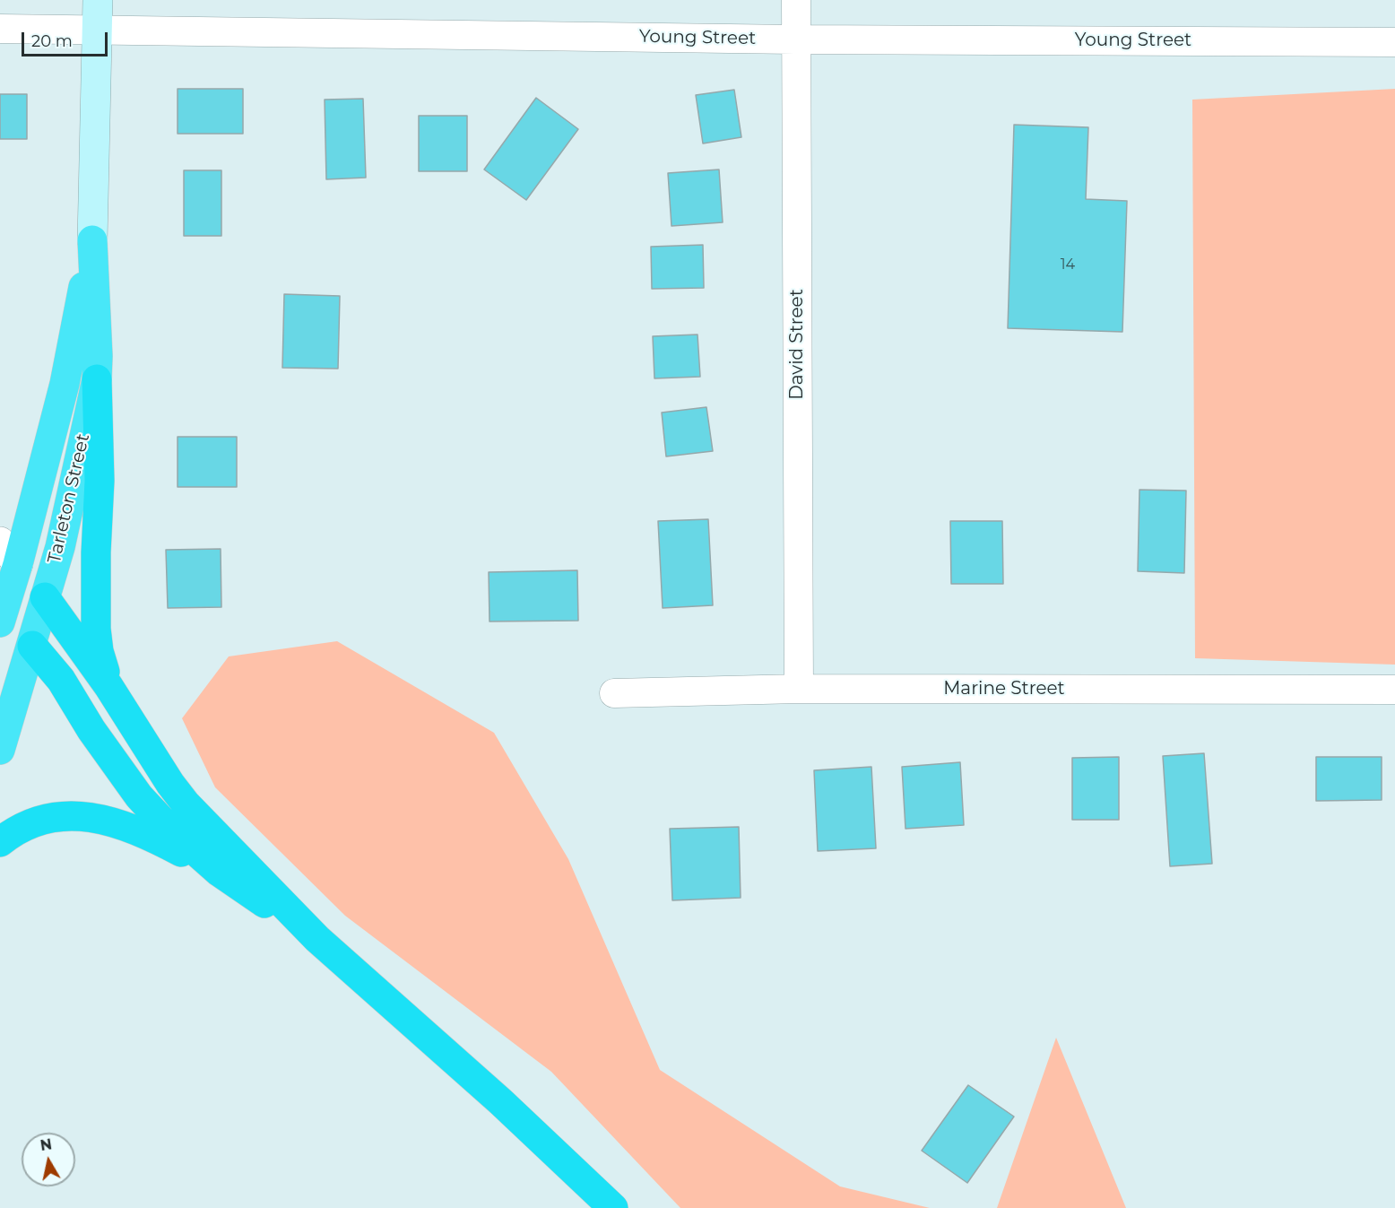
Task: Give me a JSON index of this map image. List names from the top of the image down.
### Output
{
  "streets": {
    "highway": ["Tarleton Street"],
    "street": ["Young Street", "David Street", "Marine Street"]
  },
  "crossings": [
    ["Young Street", "David Street"],
    ["Young Street", "Tarleton Street"],
    ["David Street", "Marine Street"]
  ],
  "house_numbers": ["14"],
  "scale_bar": "20 m",
  "north": "top"
}
